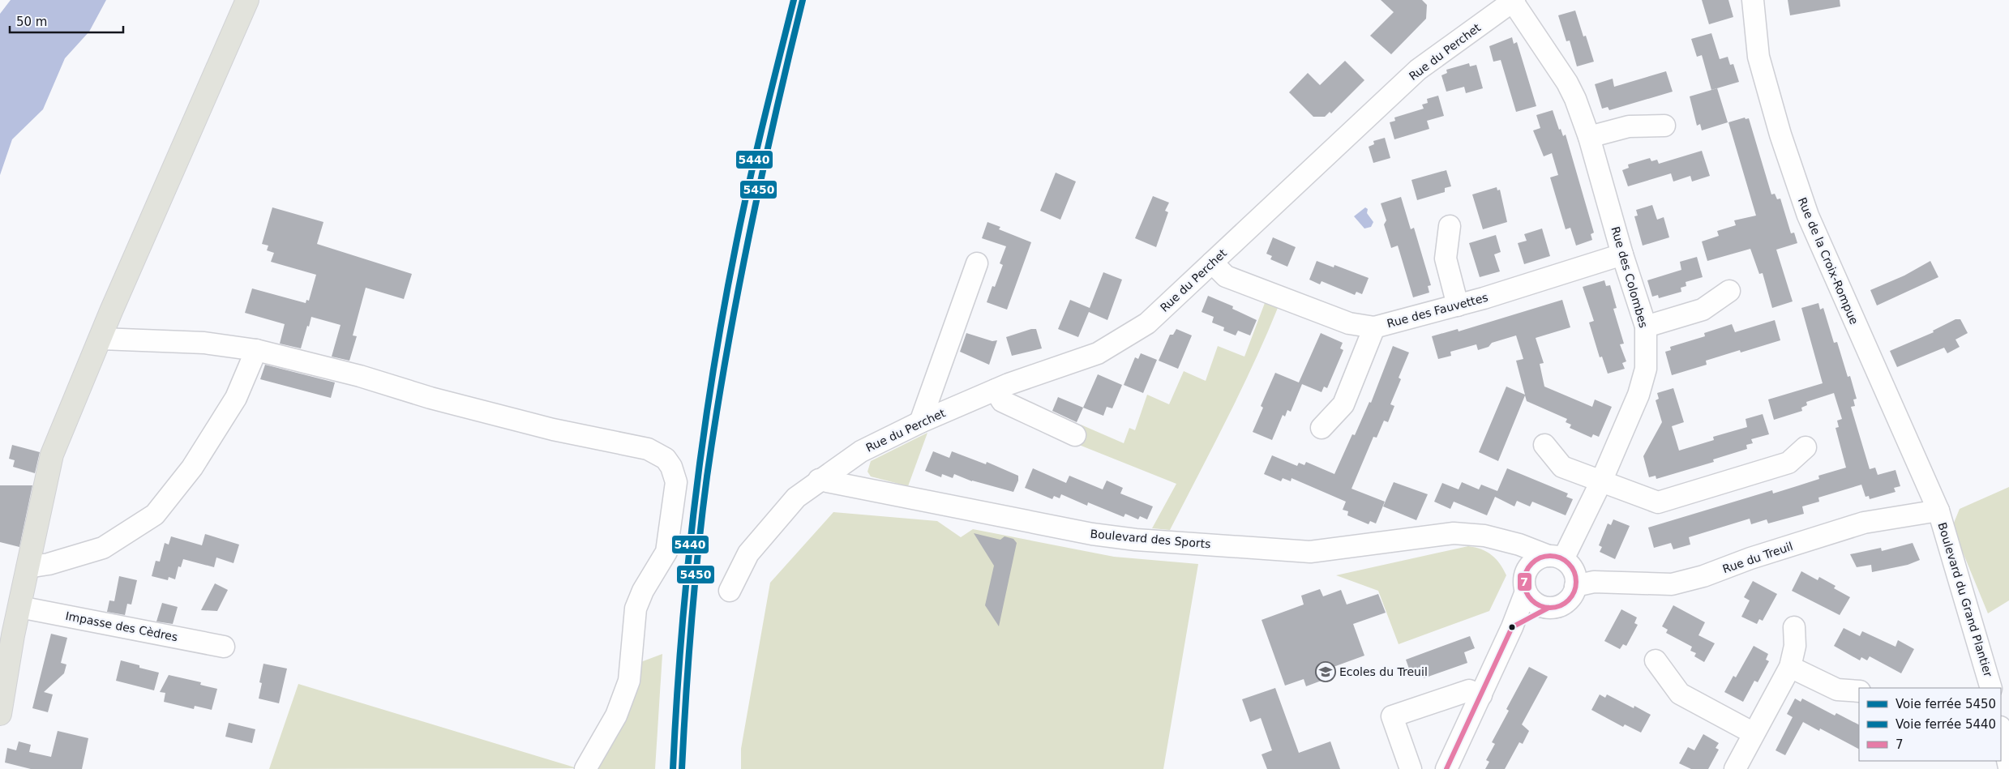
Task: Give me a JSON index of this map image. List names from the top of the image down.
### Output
{
  "streets": {
    "street": [
      "Rue du Perchet",
      "Rue de la Croix-Rompue",
      "Rue des Colombes",
      "Rue des Fauvettes",
      "Boulevard des Sports",
      "Rue du Treuil",
      "Boulevard du Grand Plantier",
      "Impasse des Cèdres"
    ]
  },
  "crossings": [
    ["Rue du Perchet", "Rue des Colombes"],
    ["Rue du Perchet", "Rue des Fauvettes"],
    ["Rue du Perchet", "Boulevard des Sports"],
    ["Rue de la Croix-Rompue", "Rue du Treuil"],
    ["Rue de la Croix-Rompue", "Boulevard du Grand Plantier"],
    ["Rue des Colombes", "Rue des Fauvettes"],
    ["Rue des Colombes", "Boulevard des Sports"],
    ["Rue des Colombes", "Rue du Treuil"],
    ["Boulevard des Sports", "Rue du Treuil"],
    ["Rue du Treuil", "Boulevard du Grand Plantier"]
  ],
  "places": {
    "school or university": ["Ecoles du Treuil"]
  },
  "lines": ["rail line 5450", "rail line 5440", "transit line 7"],
  "legend": ["Voie ferrée 5450", "Voie ferrée 5440", "7"],
  "scale_bar": "50 m"
}
